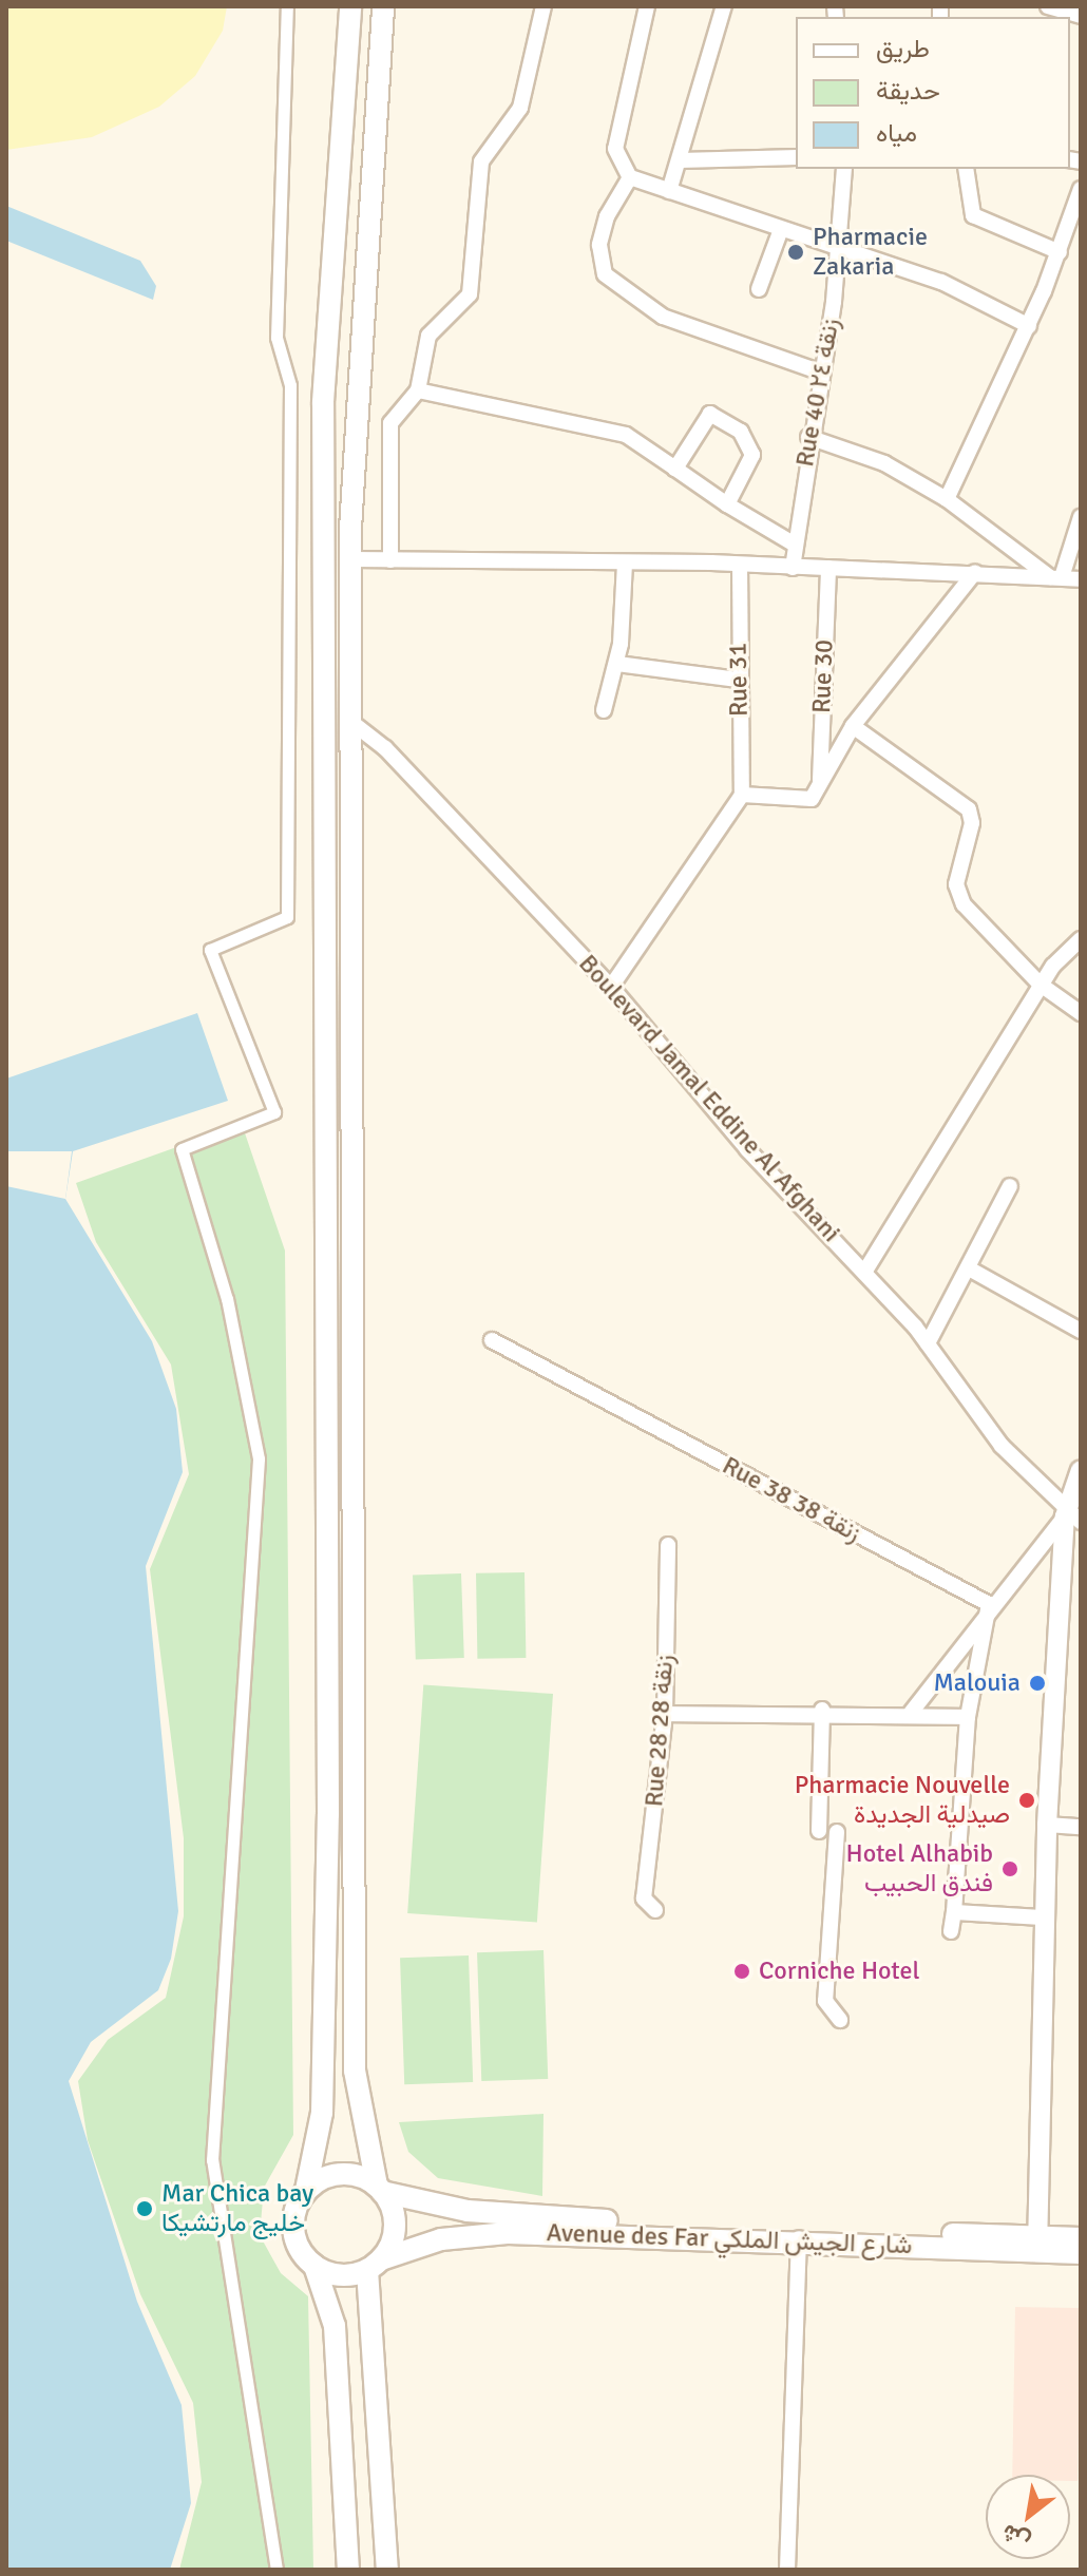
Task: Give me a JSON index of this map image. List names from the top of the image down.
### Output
{
  "streets": {
    "main road": ["Avenue des Far شارع الجيش الملكي"],
    "street": [
      "Rue 40 زنقة ٢٤",
      "Rue 30",
      "Rue 31",
      "Boulevard Jamal Eddine Al Afghani",
      "Rue 38 زنقة 38",
      "Rue 28 زنقة 28"
    ]
  },
  "places": [
    "Pharmacie Zakaria",
    "Malouia",
    "Pharmacie Nouvelle صيدلية الجديدة",
    "Hotel Alhabib فندق الحبيب",
    "Corniche Hotel",
    "Mar Chica bay خليج مارتشيكا"
  ],
  "legend": ["طريق", "حديقة", "مياه"],
  "north": "bottom left"
}
